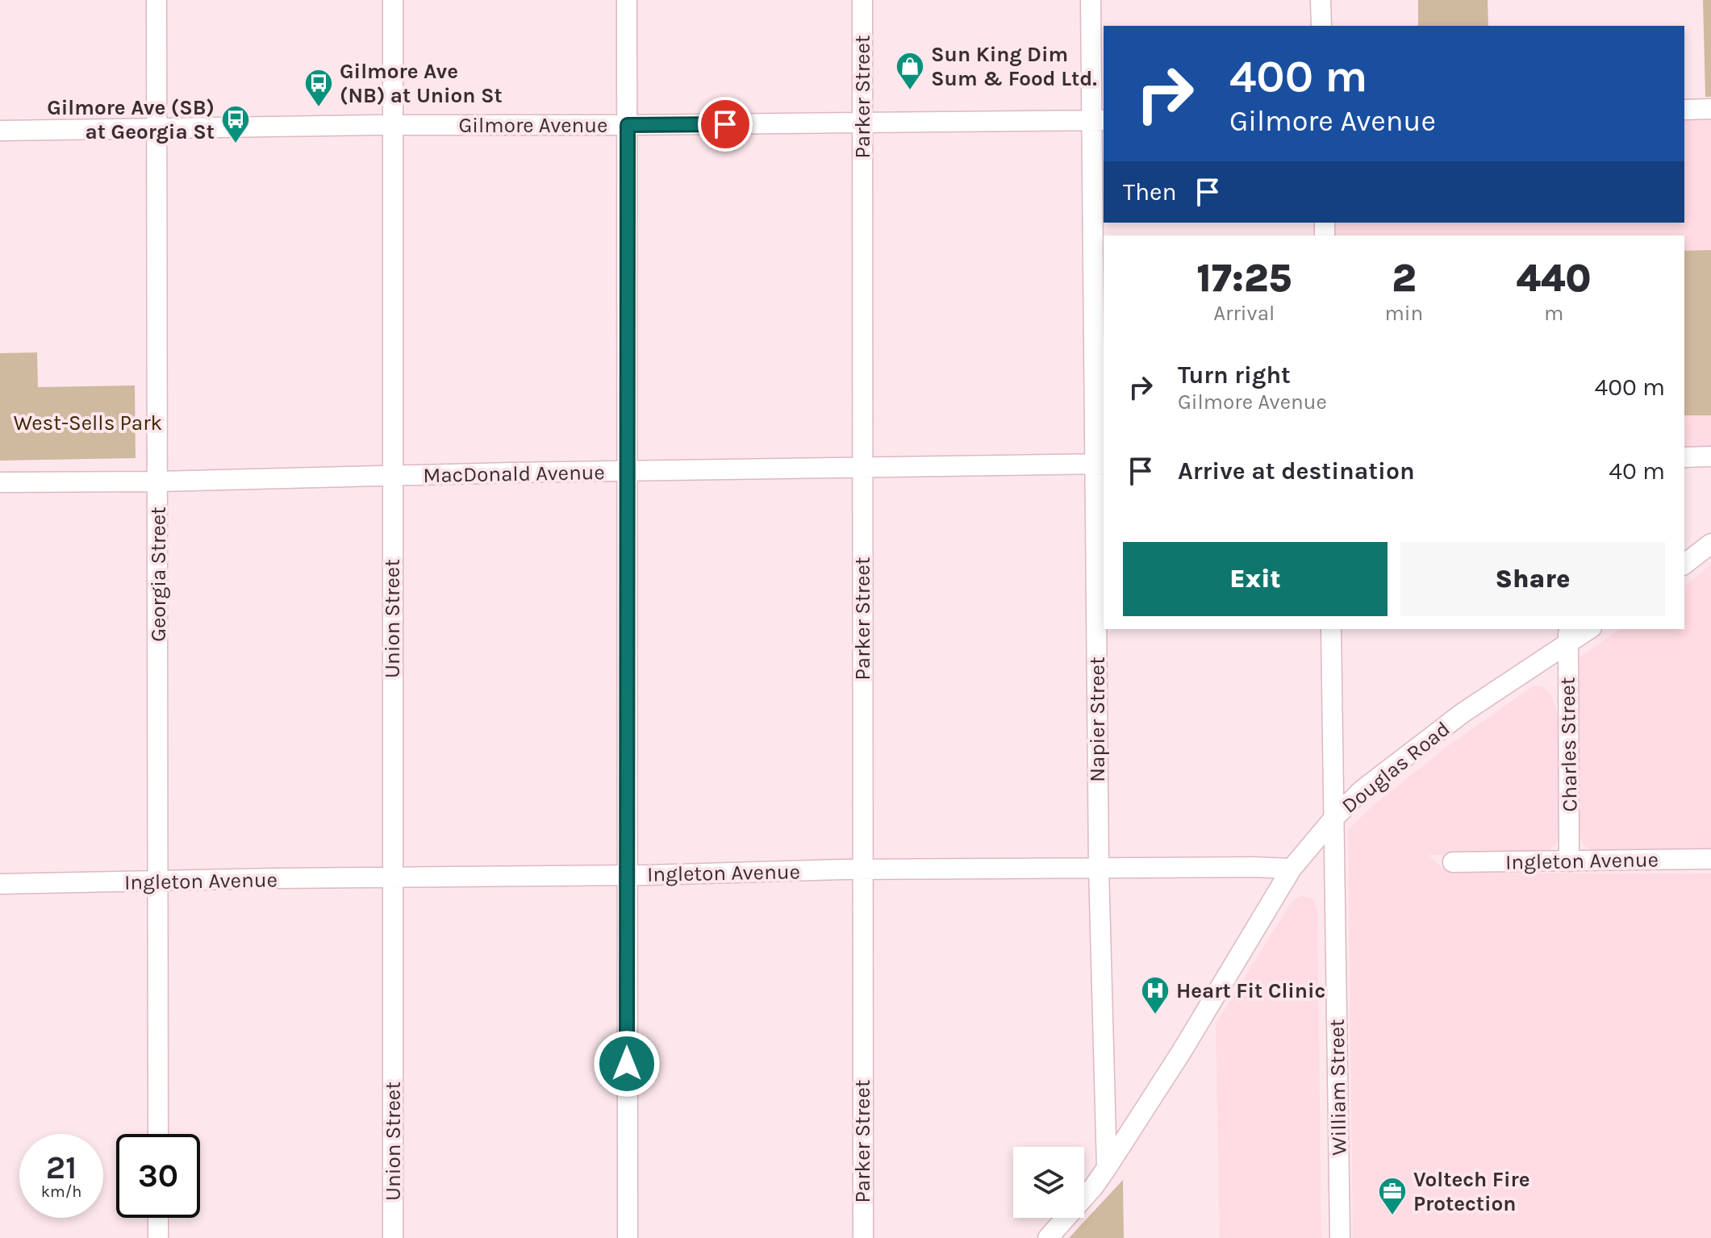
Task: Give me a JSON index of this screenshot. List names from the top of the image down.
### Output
{
  "streets": {
    "street": [
      "Parker Street",
      "Gilmore Avenue",
      "MacDonald Avenue",
      "Georgia Street",
      "Union Street",
      "Napier Street",
      "Charles Street",
      "Douglas Road",
      "Ingleton Avenue",
      "William Street"
    ]
  },
  "crossings": [
    ["Parker Street", "Gilmore Avenue"],
    ["Parker Street", "MacDonald Avenue"],
    ["Parker Street", "Ingleton Avenue"],
    ["Gilmore Avenue", "Georgia Street"],
    ["Gilmore Avenue", "Union Street"],
    ["Gilmore Avenue", "Napier Street"],
    ["MacDonald Avenue", "Georgia Street"],
    ["MacDonald Avenue", "Union Street"],
    ["MacDonald Avenue", "Napier Street"],
    ["Georgia Street", "Ingleton Avenue"],
    ["Union Street", "Ingleton Avenue"],
    ["Napier Street", "Douglas Road"],
    ["Napier Street", "Ingleton Avenue"],
    ["Charles Street", "Douglas Road"],
    ["Charles Street", "Ingleton Avenue"],
    ["Douglas Road", "Ingleton Avenue"],
    ["Douglas Road", "William Street"]
  ],
  "parks": ["West-Sells Park"],
  "places": {
    "shop": ["Sun King Dim Sum & Food Ltd."],
    "bus stop": ["Gilmore Ave (NB) at Union St", "Gilmore Ave (SB) at Georgia St"],
    "hospital": ["Heart Fit Clinic"],
    "office": ["Voltech Fire Protection"]
  },
  "page": {
    "turn": ["400 m", "Gilmore Avenue"],
    "then": "Then",
    "eta": [
      "17:25",
      "Arrival",
      "2",
      "min",
      "440",
      "m"
    ],
    "list": [
      {
        "name": "Turn right",
        "note": "Gilmore Avenue",
        "value": "400 m"
      },
      {
        "name": "Arrive at destination",
        "value": "40 m"
      }
    ],
    "buttons": ["Exit", "Share"],
    "speed": "21 km/h",
    "limit": "30"
  }
}
